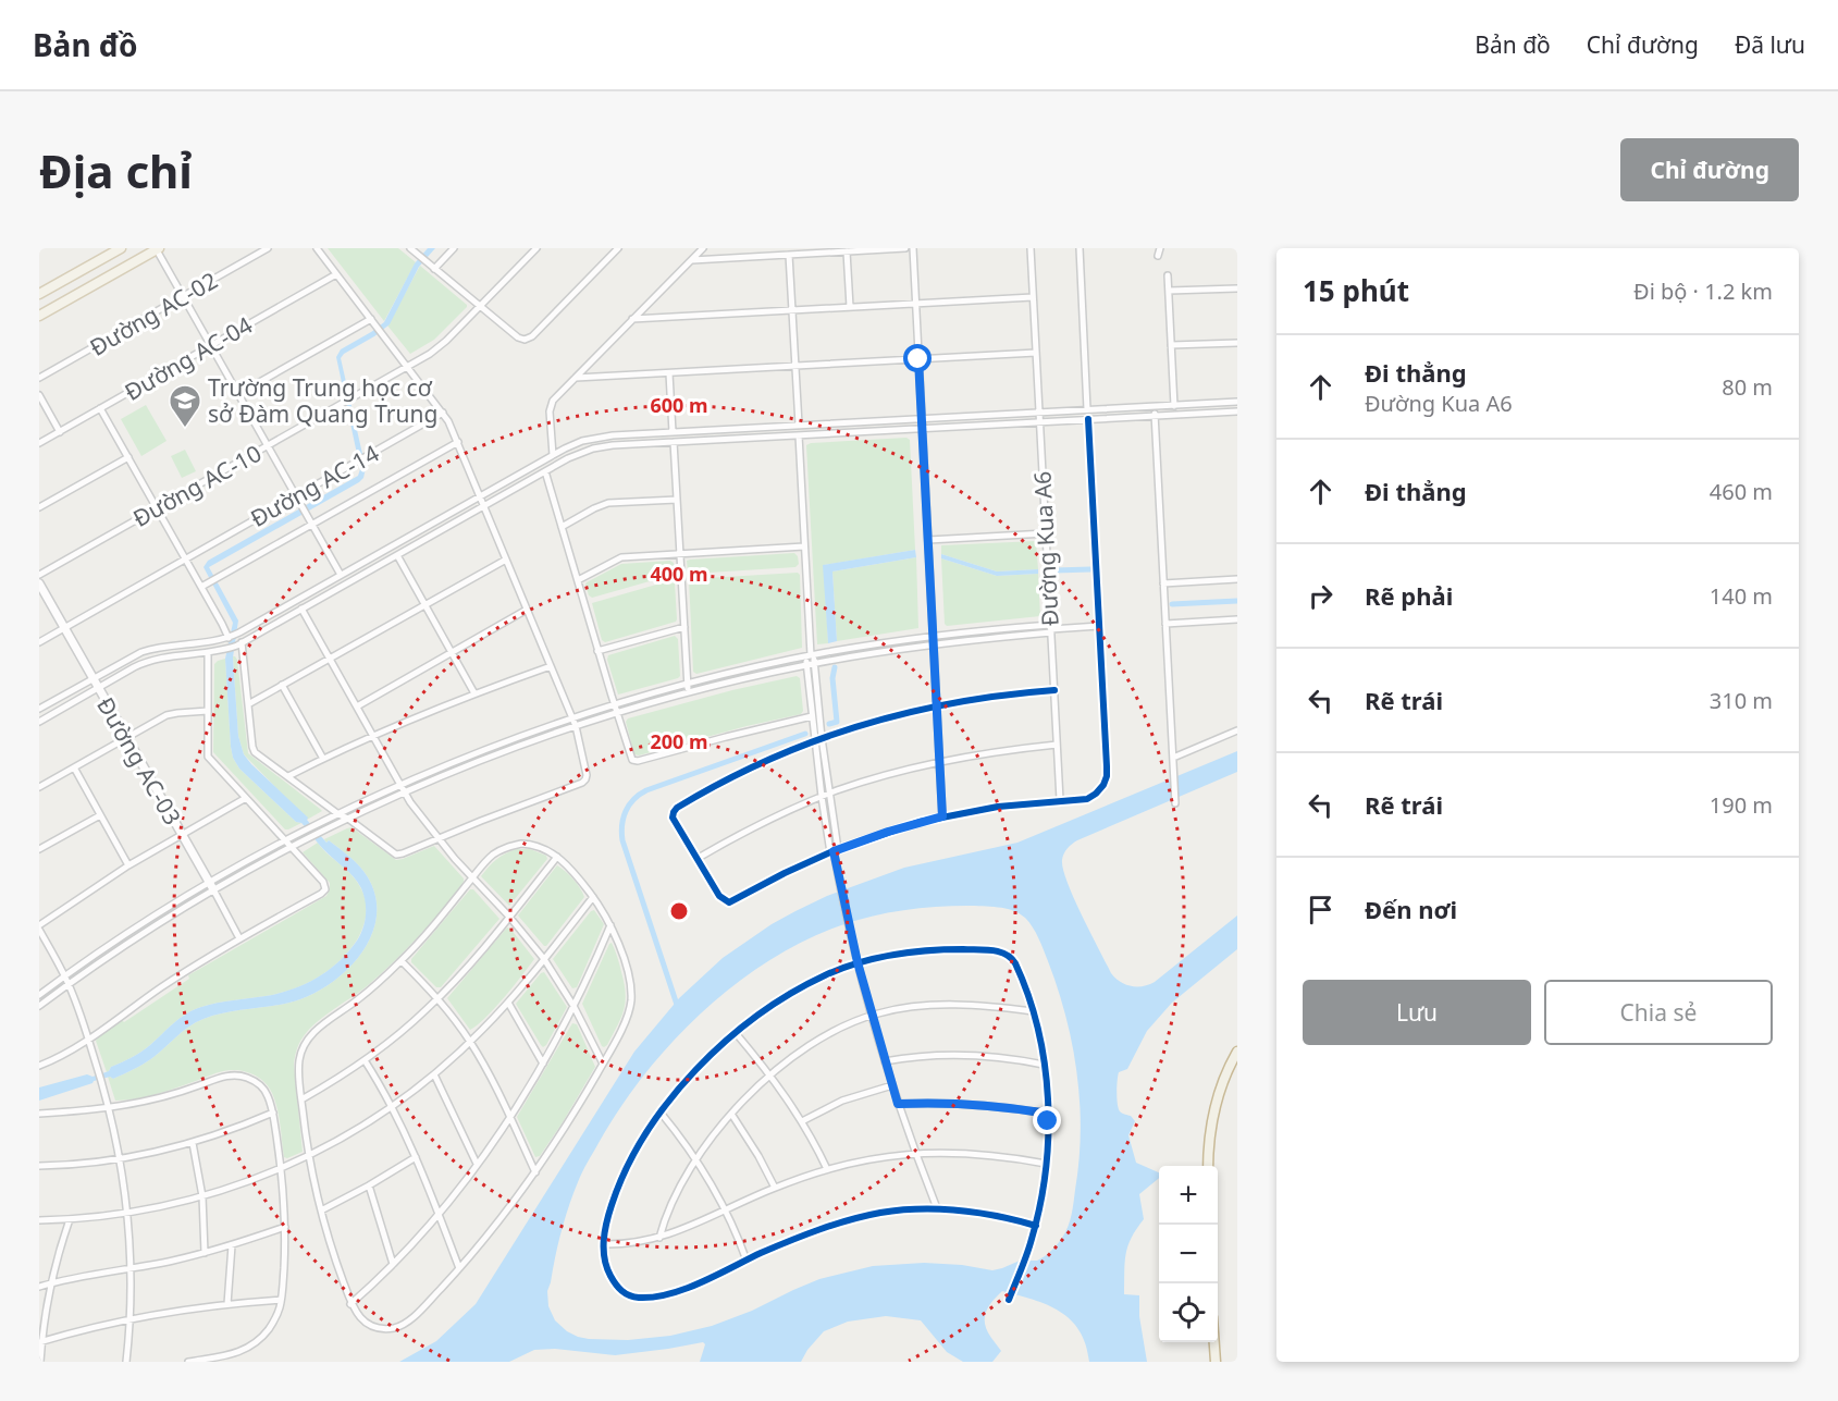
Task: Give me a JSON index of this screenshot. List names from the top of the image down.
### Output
{
  "streets": {
    "street": [
      "Đường AC-02",
      "Đường AC-04",
      "Đường AC-10",
      "Đường AC-14",
      "Đường Kua A6",
      "Đường AC-03"
    ]
  },
  "crossings": [
    ["Đường AC-14", "Đường AC-03"]
  ],
  "places": {
    "school or university": ["Trường Trung học cơ sở Đàm Quang Trung"]
  },
  "page": {
    "header": "Bản đồ",
    "nav": ["Bản đồ", "Chỉ đường", "Đã lưu"],
    "buttons": [
      "Chỉ đường",
      ["Lưu", "Chia sẻ"]
    ],
    "title": "Địa chỉ",
    "heading": ["15 phút", "Đi bộ · 1.2 km"],
    "list": [
      ["Đi thẳng", "Đường Kua A6", "80 m"],
      ["Đi thẳng", "460 m"],
      ["Rẽ phải", "140 m"],
      ["Rẽ trái", "310 m"],
      ["Rẽ trái", "190 m"],
      "Đến nơi"
    ],
    "map_buttons": ["+", "−"]
  },
  "rings": ["600 m", "400 m", "200 m"]
}
